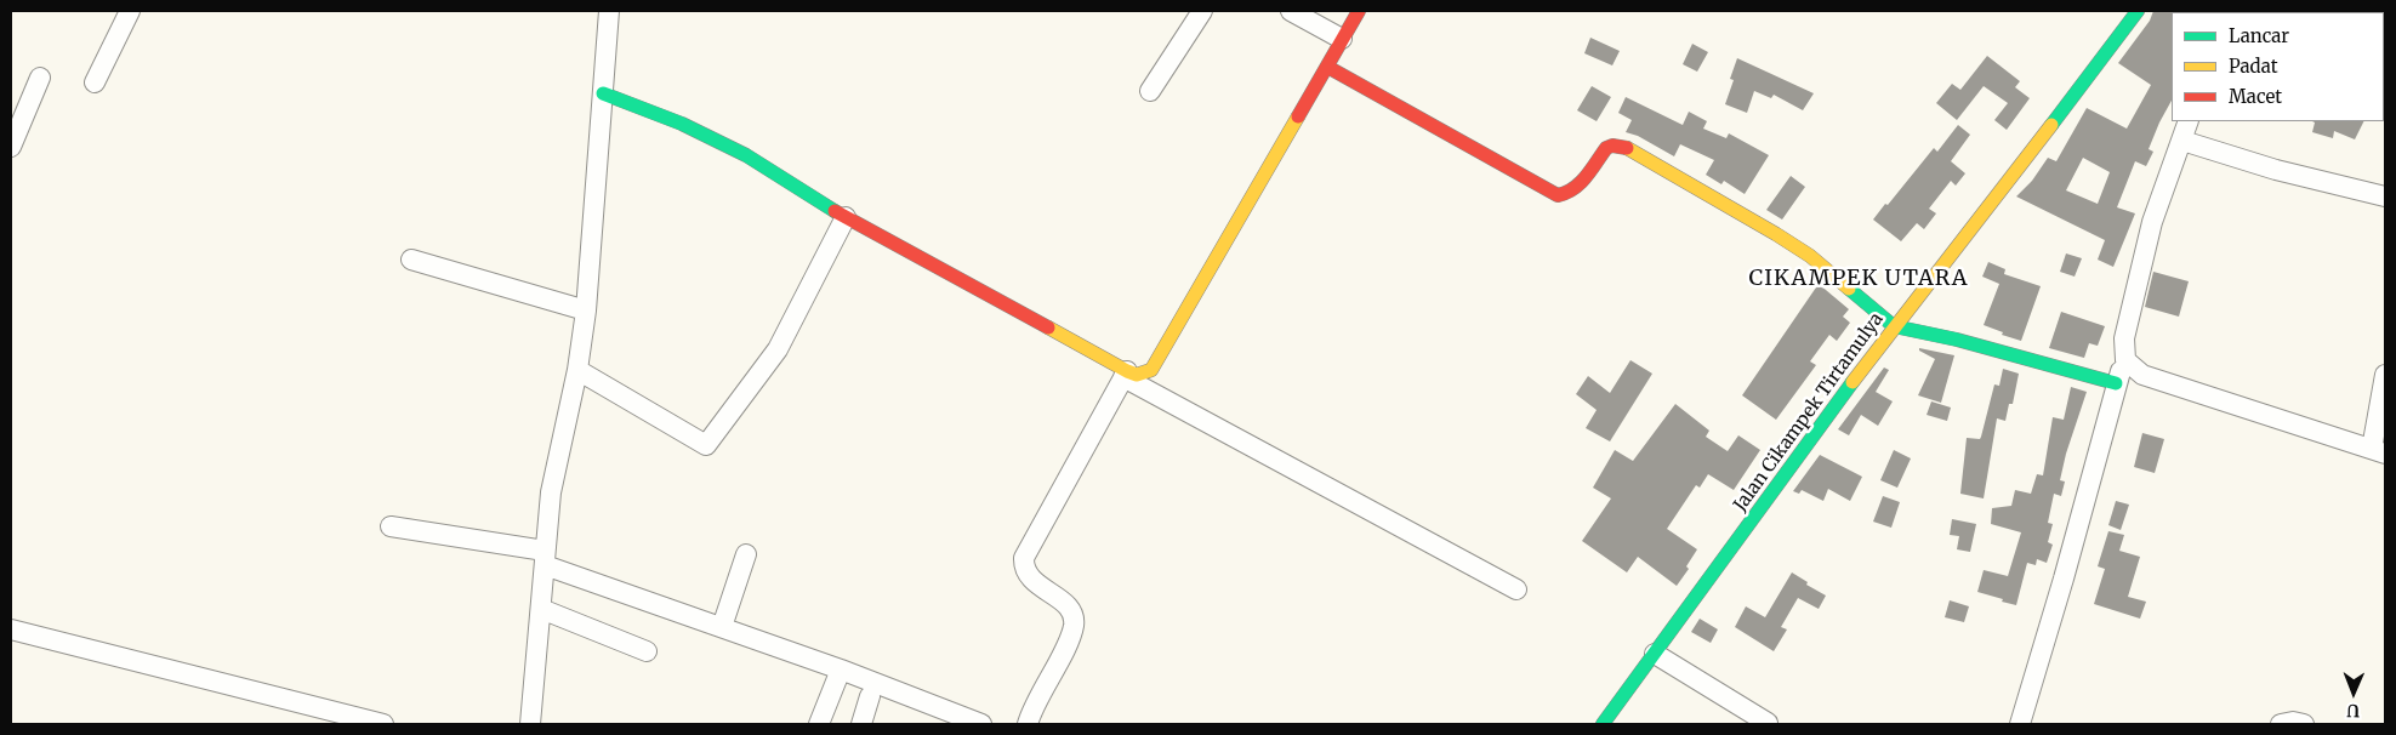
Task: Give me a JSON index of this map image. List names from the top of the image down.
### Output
{
  "streets": {
    "street": ["Jalan Cikampek Tirtamulya"]
  },
  "districts": ["CIKAMPEK UTARA"],
  "legend": ["Lancar", "Padat", "Macet"],
  "north": "bottom"
}
